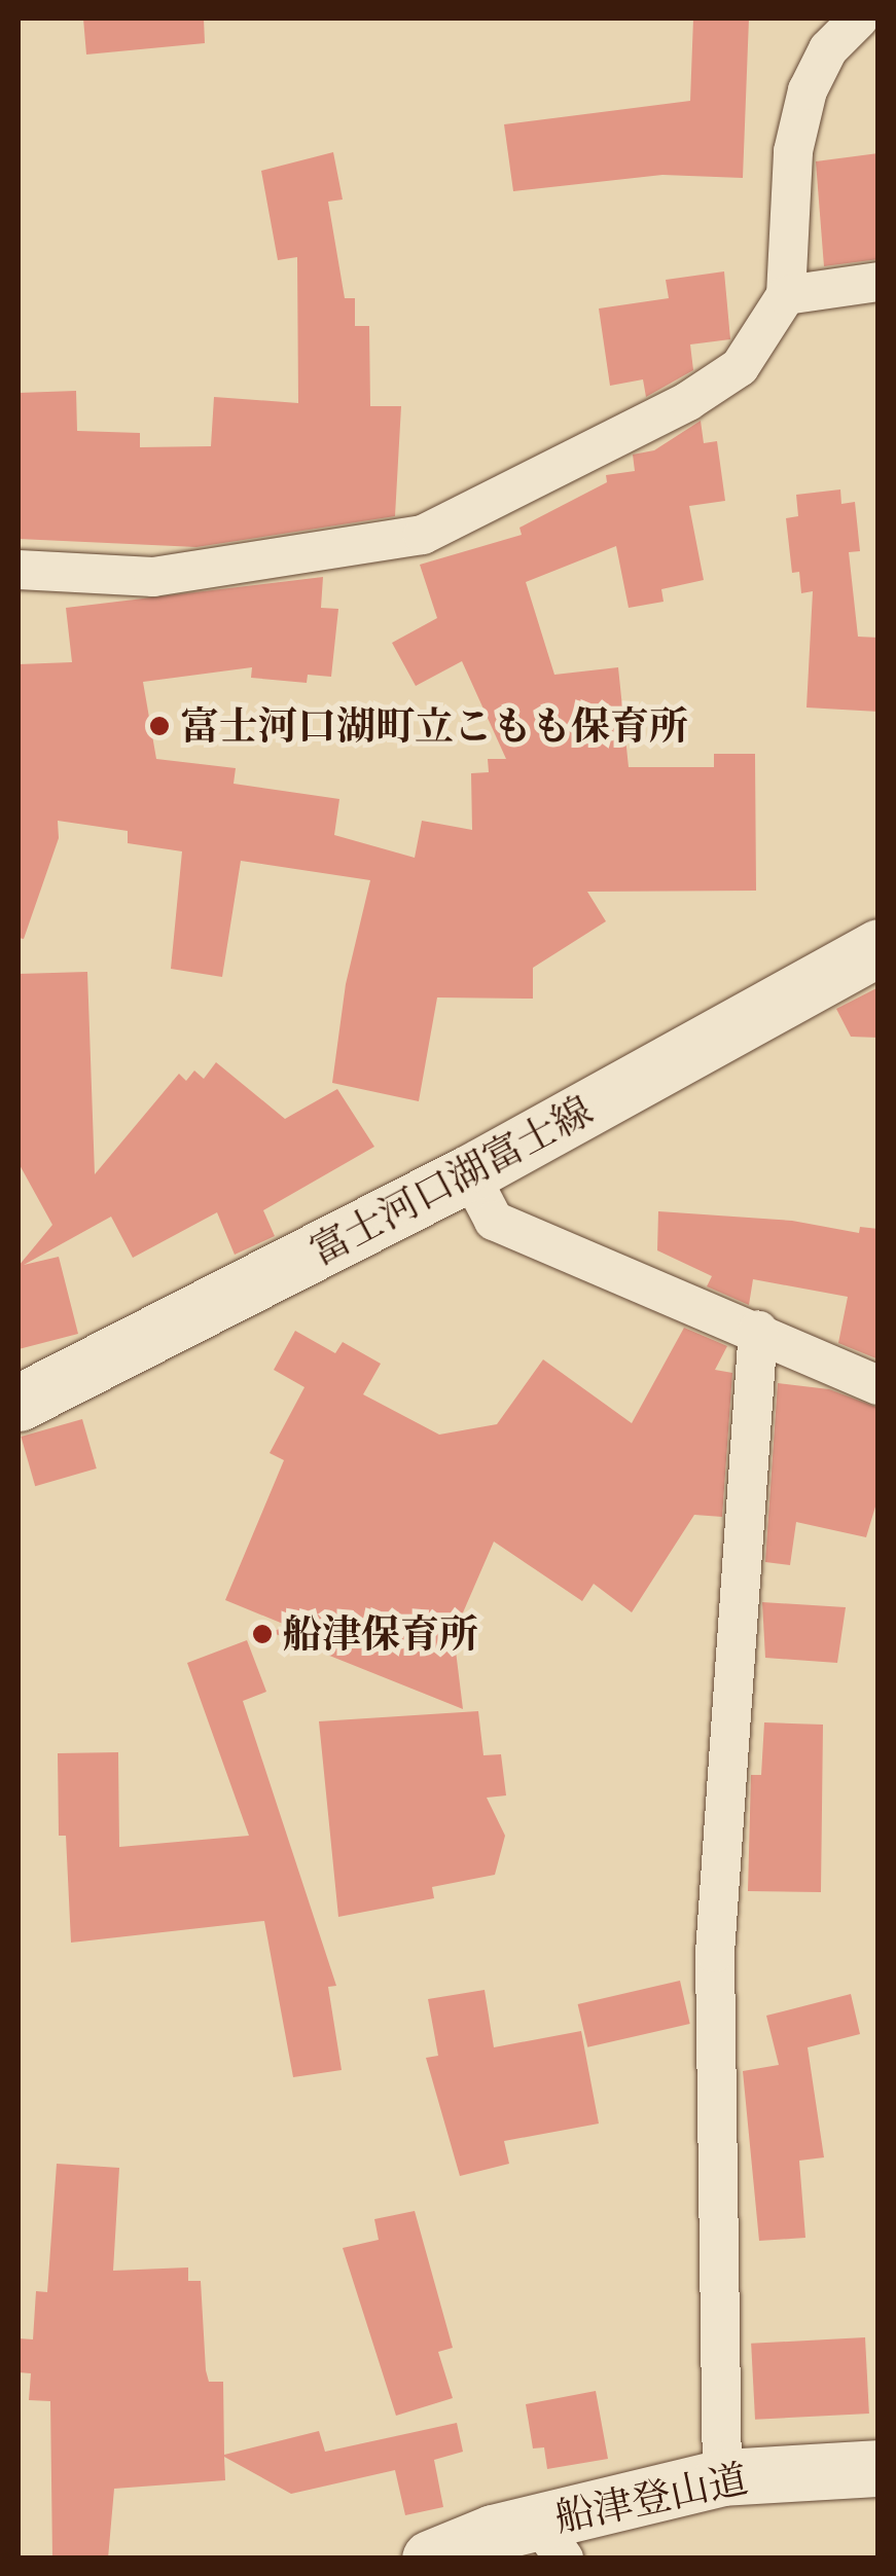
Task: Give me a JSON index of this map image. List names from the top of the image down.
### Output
{
  "streets": {
    "main road": ["富士河口湖富士線", "船津登山道"]
  },
  "places": ["富士河口湖町立こもも保育所", "船津保育所"]
}
